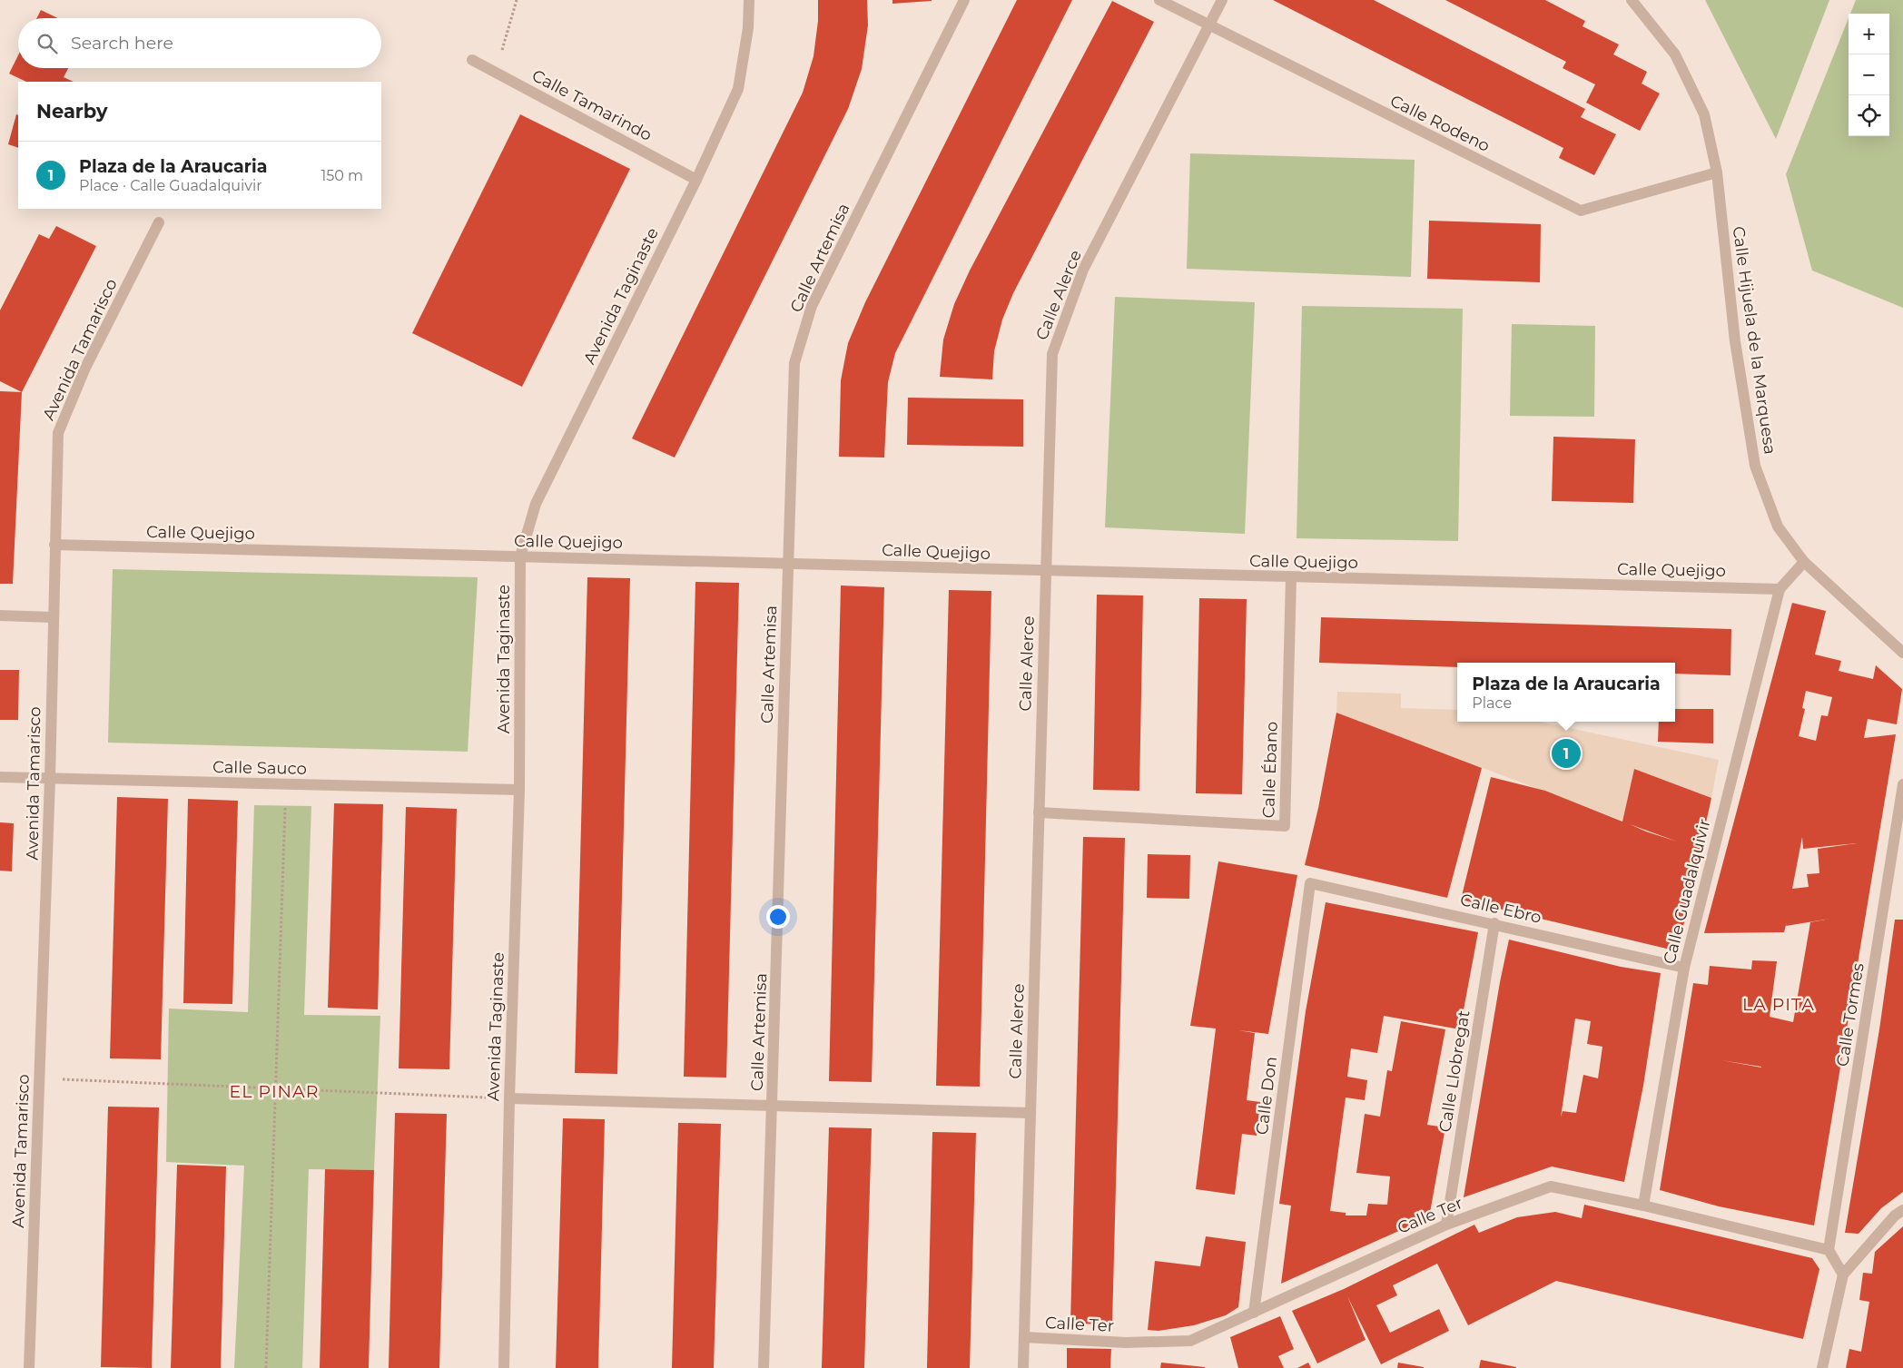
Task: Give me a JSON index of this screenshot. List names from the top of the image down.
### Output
{
  "streets": {
    "street": [
      "Calle Tamarindo",
      "Calle Rodeno",
      "Calle Artemisa",
      "Calle Alerce",
      "Avenida Taginaste",
      "Calle Hijuela de la Marquesa",
      "Avenida Tamarisco",
      "Calle Quejigo",
      "Calle Sauco",
      "Calle Ébano",
      "Calle Guadalquivir",
      "Calle Ebro",
      "Calle Tormes",
      "Calle Llobregat",
      "Calle Don",
      "Calle Ter"
    ]
  },
  "crossings": [
    ["Calle Tamarindo", "Avenida Taginaste"],
    ["Calle Rodeno", "Calle Alerce"],
    ["Calle Rodeno", "Calle Hijuela de la Marquesa"],
    ["Calle Artemisa", "Calle Quejigo"],
    ["Calle Alerce", "Calle Quejigo"],
    ["Calle Alerce", "Calle Ébano"],
    ["Calle Alerce", "Calle Ter"],
    ["Avenida Taginaste", "Calle Quejigo"],
    ["Avenida Taginaste", "Calle Sauco"],
    ["Avenida Tamarisco", "Calle Quejigo"],
    ["Avenida Tamarisco", "Calle Sauco"],
    ["Calle Quejigo", "Calle Ébano"],
    ["Calle Quejigo", "Calle Guadalquivir"],
    ["Calle Guadalquivir", "Calle Ebro"],
    ["Calle Guadalquivir", "Calle Ter"],
    ["Calle Ebro", "Calle Llobregat"],
    ["Calle Ebro", "Calle Don"],
    ["Calle Tormes", "Calle Ter"],
    ["Calle Llobregat", "Calle Ter"],
    ["Calle Don", "Calle Ter"]
  ],
  "districts": ["LA PITA", "EL PINAR"],
  "page": {
    "map_buttons": ["+", "−"],
    "search": "Search here",
    "heading": "Nearby",
    "list": [
      {
        "mark": "1",
        "name": "Plaza de la Araucaria",
        "note": "Place · Calle Guadalquivir",
        "value": "150 m"
      }
    ],
    "popup": ["Plaza de la Araucaria", "Place"],
    "pins": "1"
  }
}
